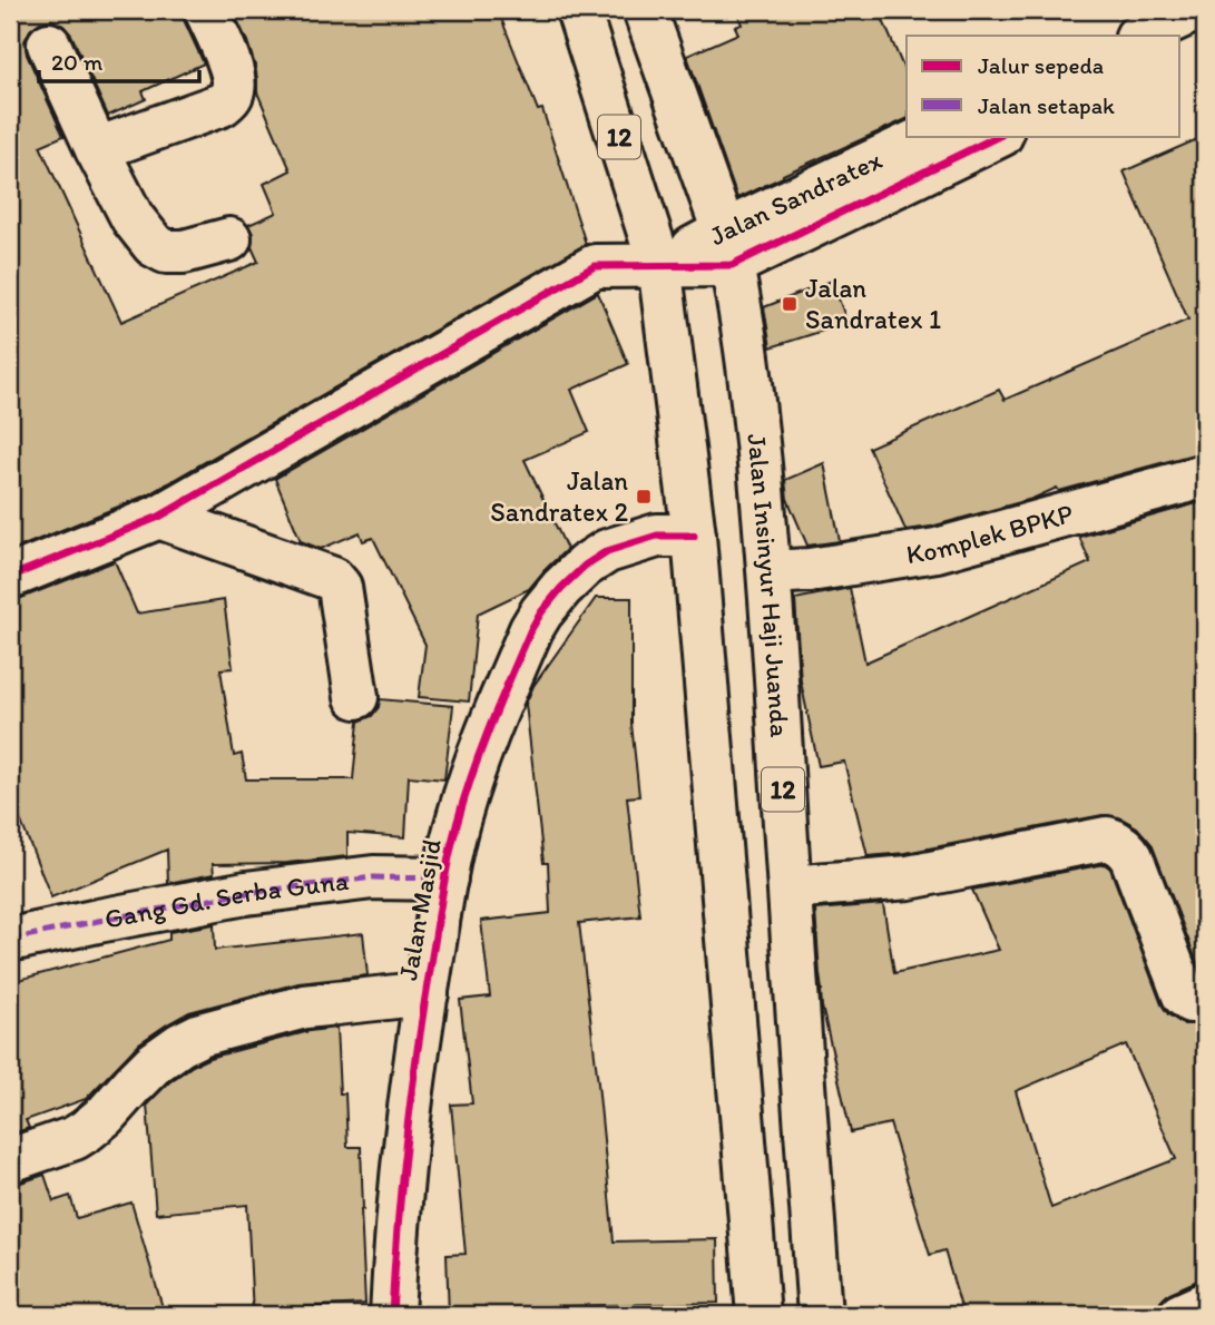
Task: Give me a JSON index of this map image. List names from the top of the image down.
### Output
{
  "streets": {
    "main road": [
      "12",
      "Jalan Sandratex",
      "Komplek BPKP",
      "Jalan Insinyur Haji Juanda",
      "Gang Gd. Serba Guna",
      "Jalan Masjid"
    ]
  },
  "crossings": [
    ["12", "Jalan Sandratex"],
    ["12", "Jalan Masjid"],
    ["Jalan Sandratex", "Jalan Insinyur Haji Juanda"],
    ["Komplek BPKP", "Jalan Insinyur Haji Juanda"],
    ["Gang Gd. Serba Guna", "Jalan Masjid"]
  ],
  "places": {
    "transit": ["Jalan Sandratex 1", "Jalan Sandratex 2"]
  },
  "legend": ["Jalur sepeda", "Jalan setapak"],
  "scale_bar": "20 m"
}
